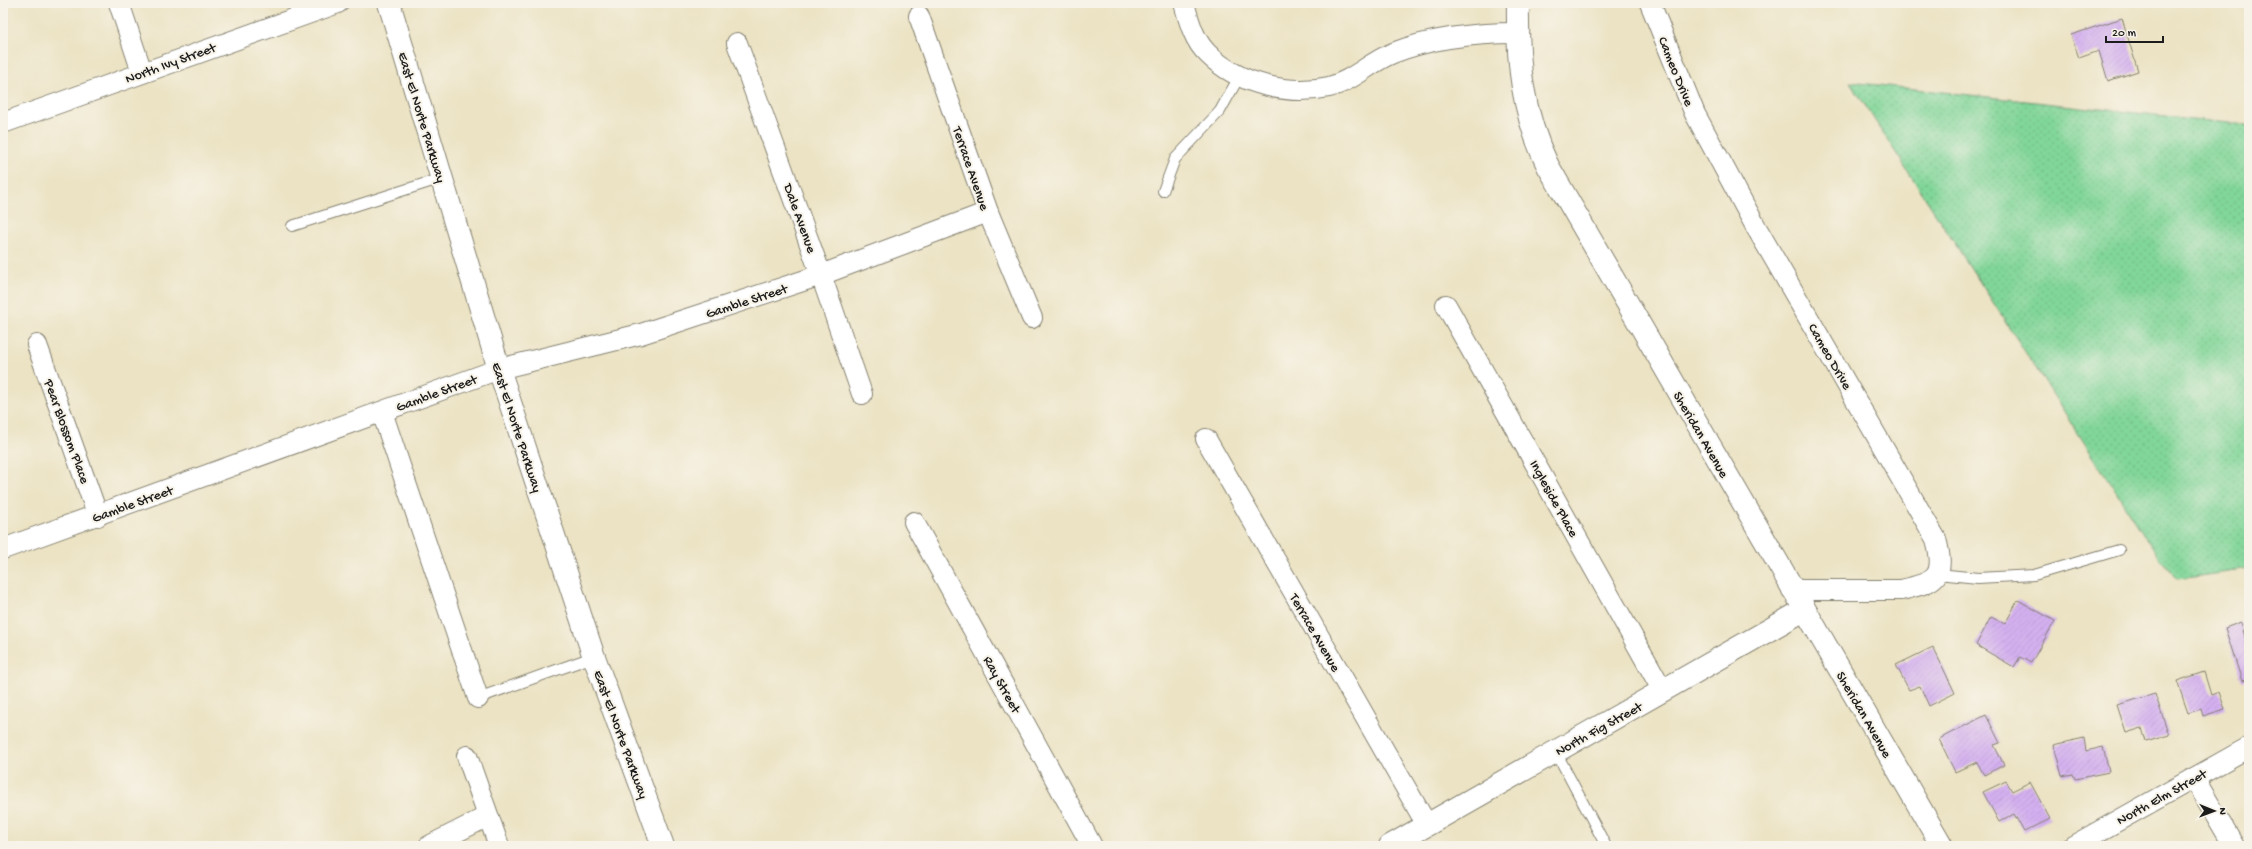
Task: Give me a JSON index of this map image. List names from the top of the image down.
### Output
{
  "streets": {
    "street": [
      "North Ivy Street",
      "Cameo Drive",
      "East El Norte Parkway",
      "Terrace Avenue",
      "Dale Avenue",
      "Gamble Street",
      "Pear Blossom Place",
      "Sheridan Avenue",
      "Ingleside Place",
      "Ray Street",
      "North Fig Street",
      "North Elm Street"
    ]
  },
  "crossings": [
    ["East El Norte Parkway", "Gamble Street"],
    ["Terrace Avenue", "Gamble Street"],
    ["Terrace Avenue", "North Fig Street"],
    ["Dale Avenue", "Gamble Street"],
    ["Gamble Street", "Pear Blossom Place"],
    ["Sheridan Avenue", "North Fig Street"],
    ["Ingleside Place", "North Fig Street"]
  ],
  "scale_bar": "20 m",
  "north": "right"
}
